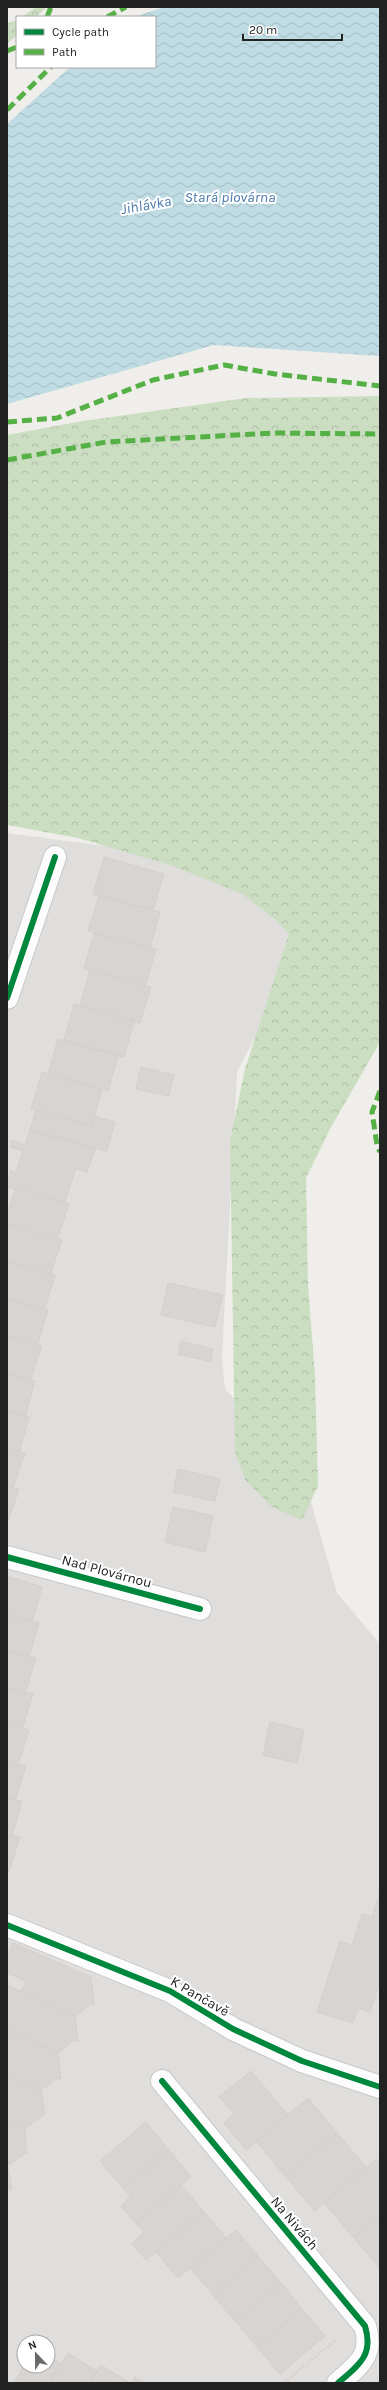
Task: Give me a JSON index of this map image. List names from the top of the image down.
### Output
{
  "streets": {
    "street": ["Nad Plovárnou", "K Pančavě", "Na Nivách"]
  },
  "water": ["Stará plovárna", "Jihlávka"],
  "legend": ["Cycle path", "Path"],
  "scale_bar": "20 m",
  "north": "top"
}
